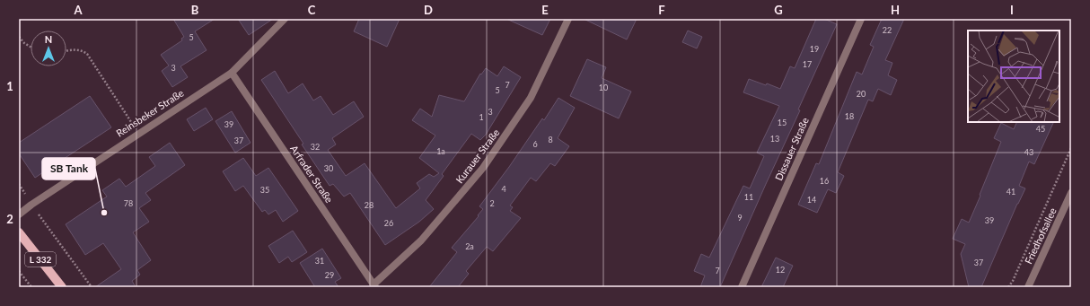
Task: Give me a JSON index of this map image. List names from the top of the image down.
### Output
{
  "streets": {
    "main road": ["L 332"],
    "street": [
      "Reinsbeker Straße",
      "Dissauer Straße",
      "Kurauer Straße",
      "Arfrader Straße",
      "Friedhofsallee"
    ]
  },
  "crossings": [
    ["Reinsbeker Straße", "Arfrader Straße"],
    ["Kurauer Straße", "Arfrader Straße"]
  ],
  "places": ["SB Tank"],
  "house_numbers": [
    "22",
    "5",
    "19",
    "17",
    "3",
    "7",
    "10",
    "5",
    "20",
    "3",
    "18",
    "1",
    "15",
    "39",
    "45",
    "13",
    "8",
    "37",
    "6",
    "32",
    "1a",
    "43",
    "30",
    "16",
    "4",
    "35",
    "41",
    "11",
    "14",
    "78",
    "2",
    "28",
    "9",
    "39",
    "26",
    "2a",
    "31",
    "37",
    "12",
    "7",
    "29"
  ],
  "north": "top",
  "grid": {
    "columns": [
      "A",
      "B",
      "C",
      "D",
      "E",
      "F",
      "G",
      "H",
      "I"
    ],
    "rows": ["1", "2"]
  }
}
